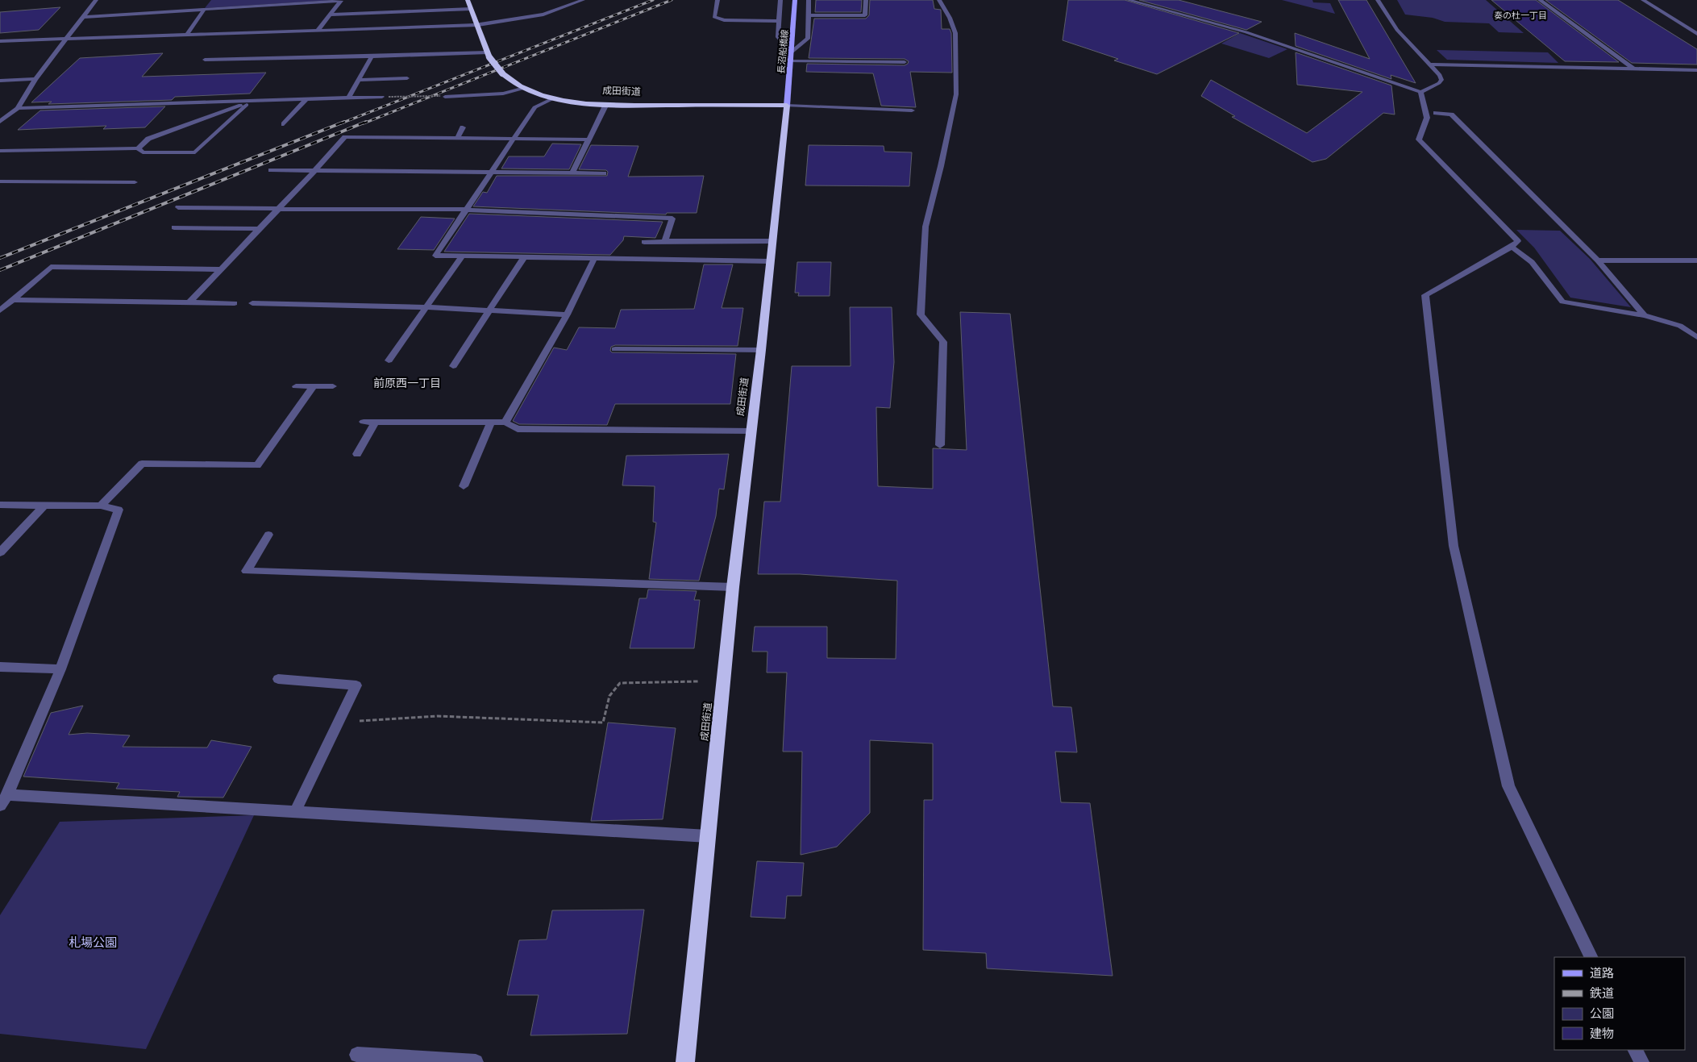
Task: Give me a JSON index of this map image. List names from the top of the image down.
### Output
{
  "streets": {
    "highway": ["成田街道"],
    "main road": ["長沼船橋線"]
  },
  "crossings": [
    ["長沼船橋線", "成田街道"]
  ],
  "districts": ["奏の杜一丁目", "前原西一丁目"],
  "parks": ["札場公園"],
  "legend": [
    "道路",
    "鉄道",
    "公園",
    "建物"
  ]
}
